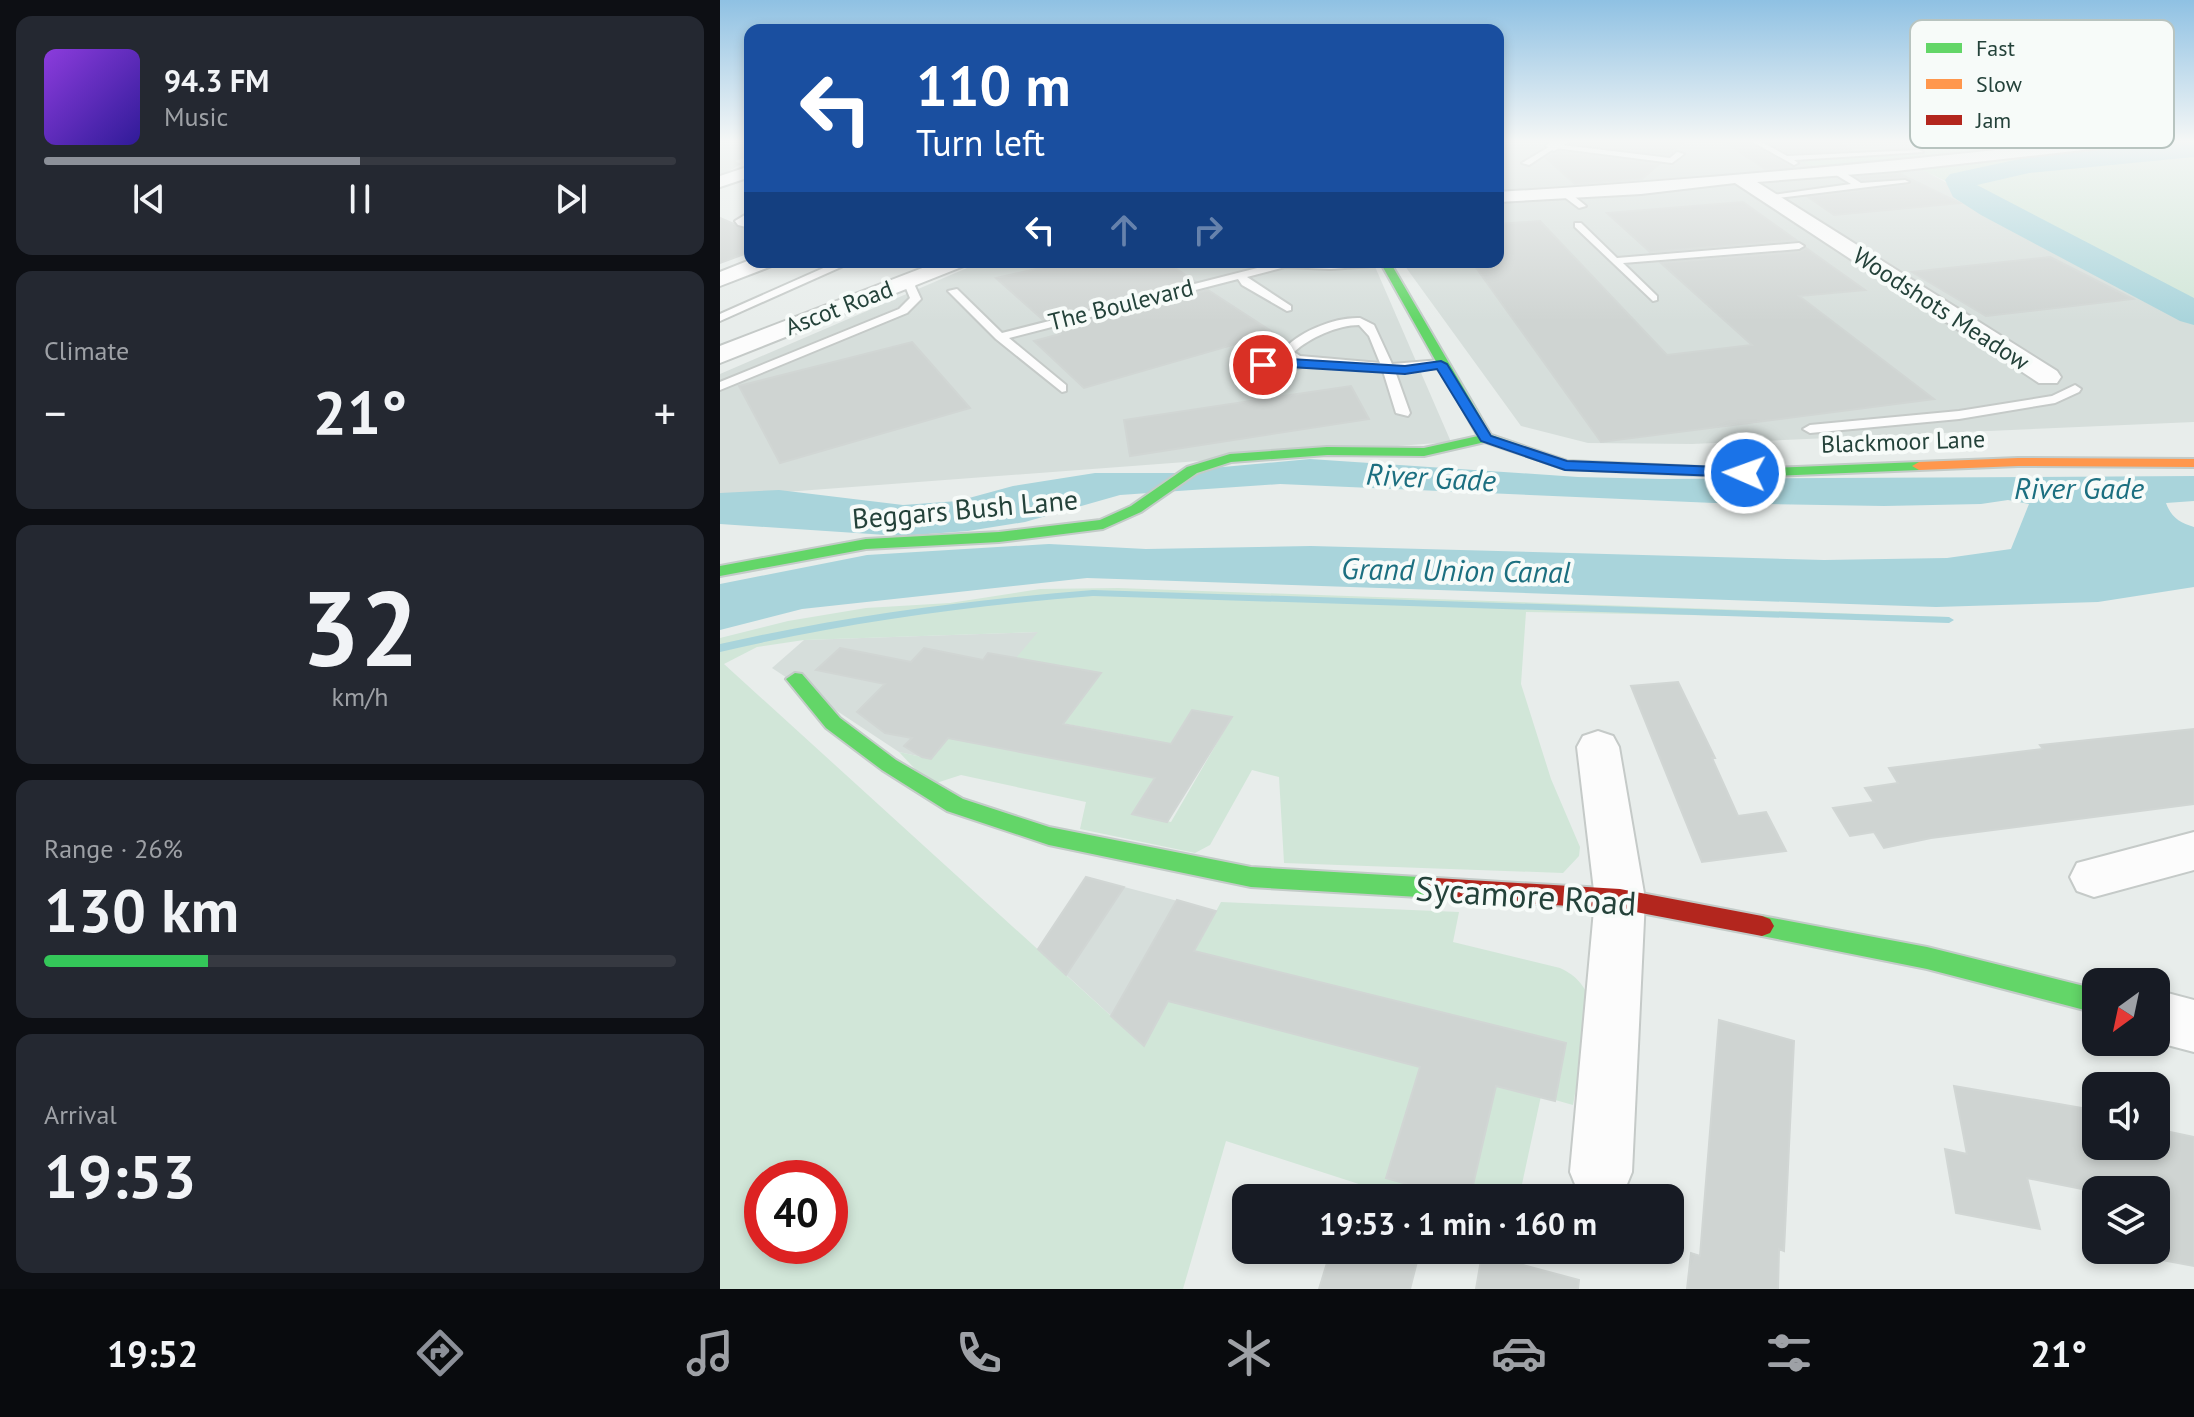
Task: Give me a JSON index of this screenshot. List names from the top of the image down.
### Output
{
  "streets": {
    "street": [
      "Ascot Road",
      "Woodshots Meadow",
      "Blackmoor Lane",
      "Beggars Bush Lane",
      "Sycamore Road"
    ],
    "lane": ["The Boulevard"]
  },
  "crossings": [
    ["Blackmoor Lane", "Beggars Bush Lane"]
  ],
  "water": ["River Gade", "Grand Union Canal"],
  "legend": ["Fast", "Slow", "Jam"],
  "north": "bottom left",
  "page": {
    "turn": ["110 m", "Turn left"],
    "song": ["94.3 FM", "Music"],
    "tile": [
      "Climate",
      ["32", "km/h"],
      ["Range · 26%", "130 km"],
      ["Arrival", "19:53"]
    ],
    "heat": ["−", "21°", "+"],
    "limit": "40",
    "trip": "19:53 · 1 min · 160 m",
    "tabs": ["19:52", "21°"]
  }
}
